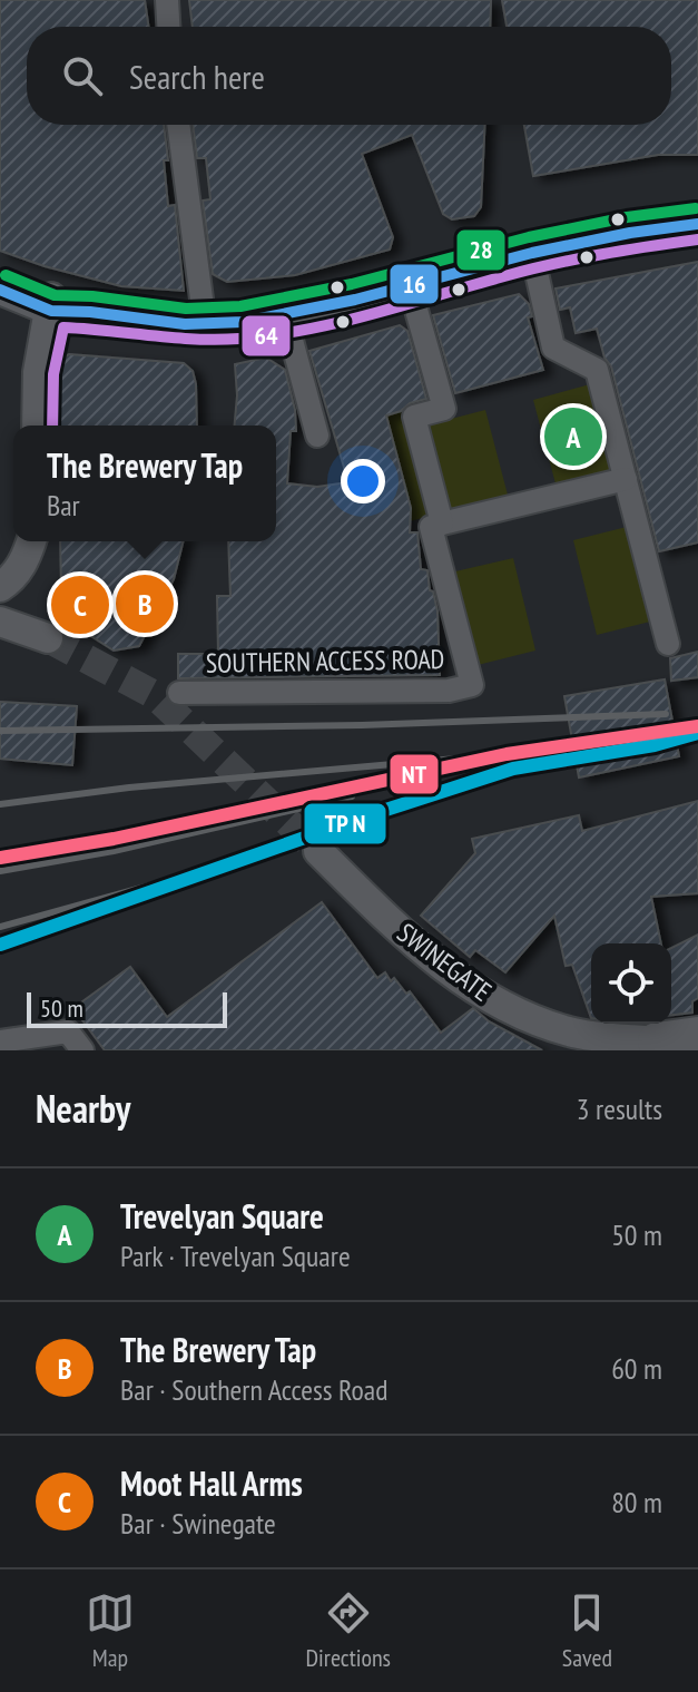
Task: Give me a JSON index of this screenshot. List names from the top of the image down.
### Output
{
  "streets": {
    "street": ["SOUTHERN ACCESS ROAD", "SWINEGATE"]
  },
  "lines": [
    "transit line 28",
    "transit line 16",
    "transit line 64",
    "transit line NT"
  ],
  "scale_bar": "50 m",
  "page": {
    "search": "Search here",
    "pins": ["A", "B", "C"],
    "popup": ["The Brewery Tap", "Bar"],
    "scale": "50 m",
    "heading": ["Nearby", "3 results"],
    "list": [
      {
        "mark": "A",
        "name": "Trevelyan Square",
        "note": "Park · Trevelyan Square",
        "value": "50 m"
      },
      {
        "mark": "B",
        "name": "The Brewery Tap",
        "note": "Bar · Southern Access Road",
        "value": "60 m"
      },
      {
        "mark": "C",
        "name": "Moot Hall Arms",
        "note": "Bar · Swinegate",
        "value": "80 m"
      }
    ],
    "nav": ["Map", "Directions", "Saved"]
  }
}
